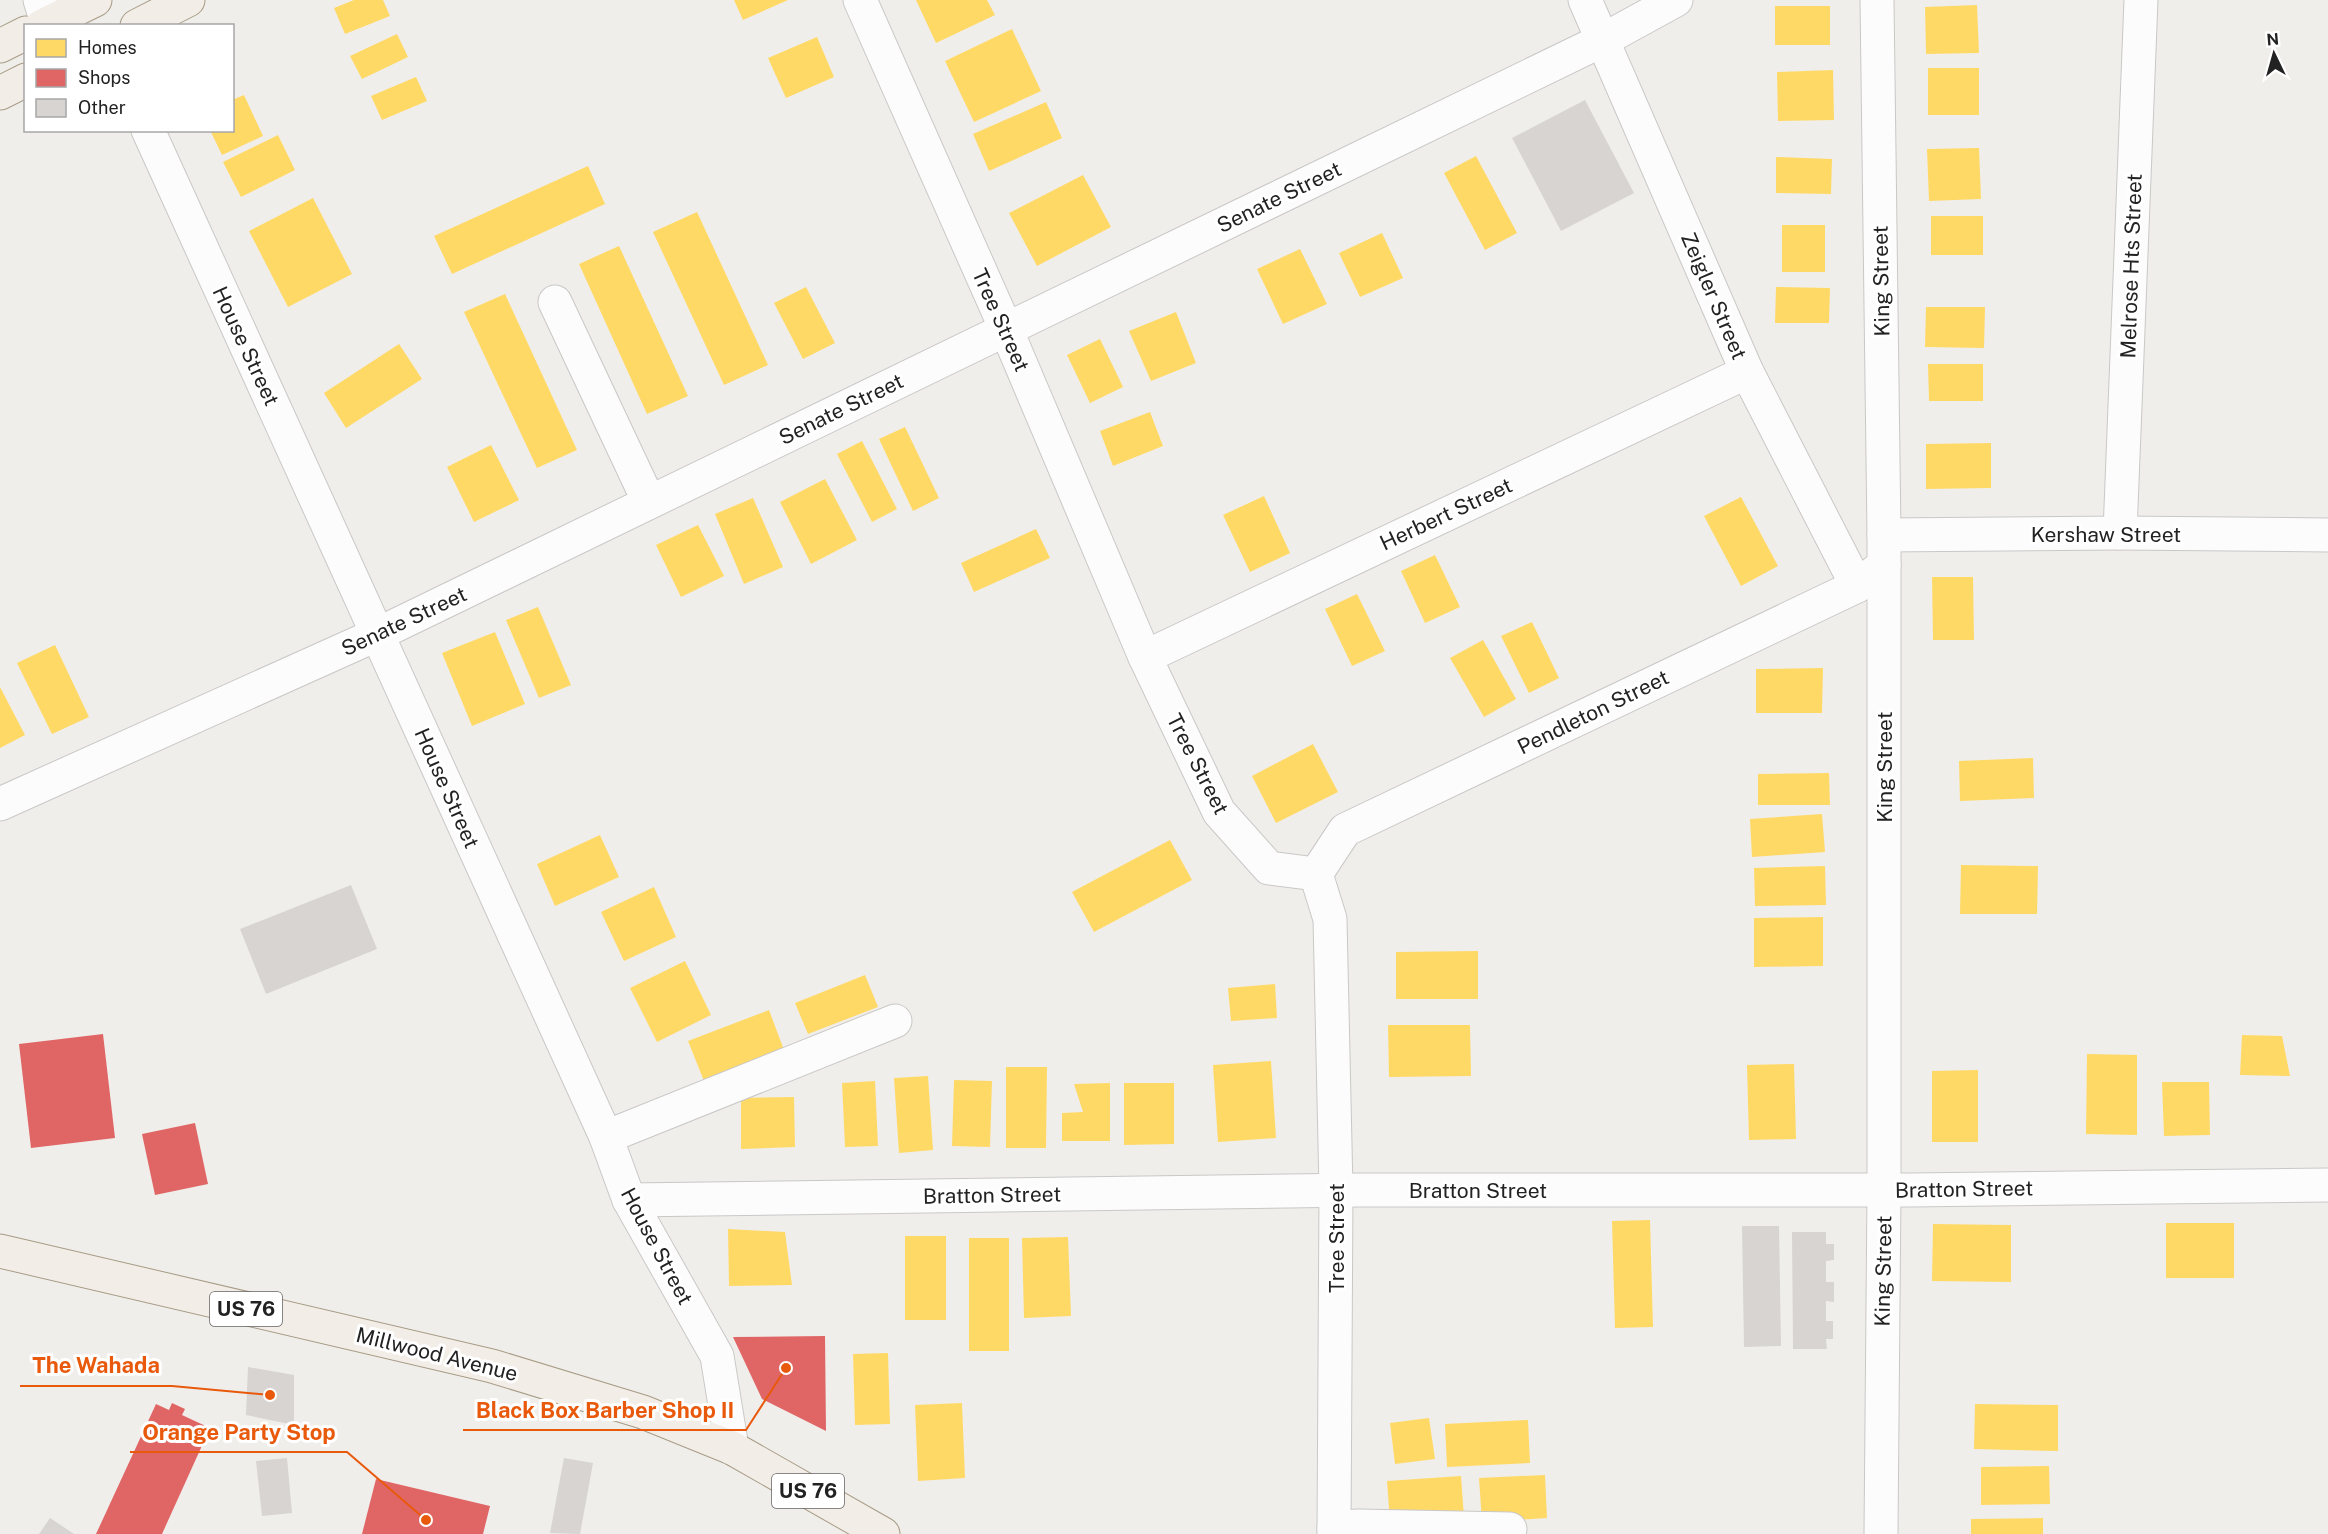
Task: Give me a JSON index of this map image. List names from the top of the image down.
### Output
{
  "streets": {
    "main road": ["US 76", "Millwood Avenue"],
    "street": [
      "Senate Street",
      "Melrose Hts Street",
      "King Street",
      "Zeigler Street",
      "Tree Street",
      "House Street",
      "Herbert Street",
      "Kershaw Street",
      "Pendleton Street",
      "Bratton Street"
    ]
  },
  "crossings": [
    ["Senate Street", "Zeigler Street"],
    ["Senate Street", "Tree Street"],
    ["Senate Street", "House Street"],
    ["Melrose Hts Street", "Kershaw Street"],
    ["King Street", "Kershaw Street"],
    ["King Street", "Pendleton Street"],
    ["King Street", "Bratton Street"],
    ["Zeigler Street", "Herbert Street"],
    ["Zeigler Street", "Pendleton Street"],
    ["Tree Street", "Herbert Street"],
    ["Tree Street", "Pendleton Street"],
    ["Tree Street", "Bratton Street"],
    ["House Street", "Bratton Street"],
    ["House Street", "Millwood Avenue"],
    ["Kershaw Street", "Pendleton Street"]
  ],
  "places": ["Black Box Barber Shop II", "The Wahada", "Orange Party Stop"],
  "legend": ["Homes", "Shops", "Other"],
  "north": "top"
}
